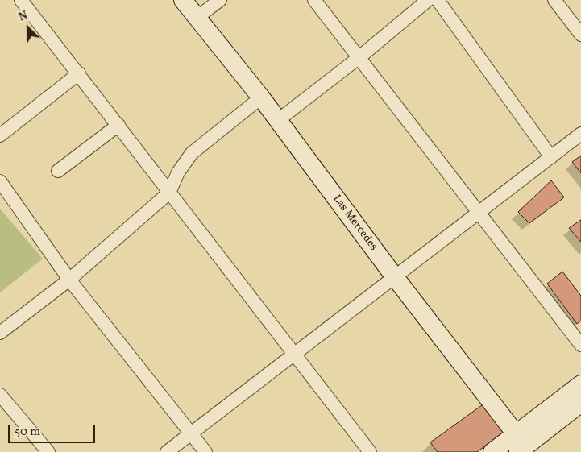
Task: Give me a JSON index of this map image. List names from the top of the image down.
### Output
{
  "streets": {
    "street": ["Las Mercedes"]
  },
  "scale_bar": "50 m",
  "north": "top left"
}
